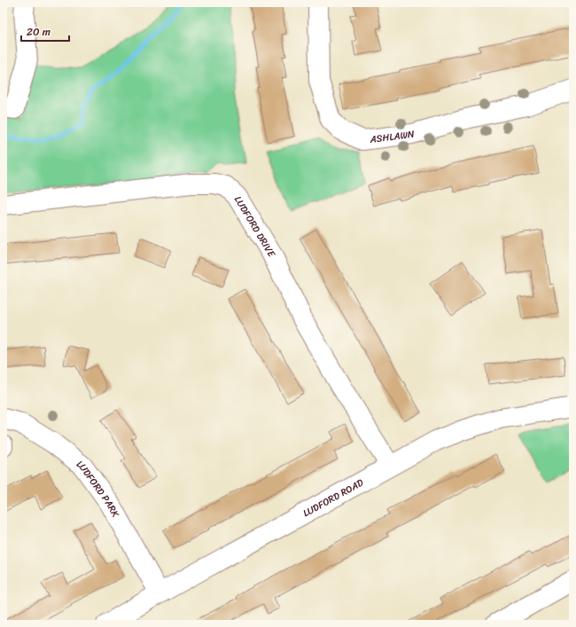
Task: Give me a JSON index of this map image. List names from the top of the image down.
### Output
{
  "streets": {
    "street": [
      "ASHLAWN",
      "LUDFORD DRIVE",
      "LUDFORD PARK",
      "LUDFORD ROAD"
    ]
  },
  "crossings": [
    ["LUDFORD DRIVE", "LUDFORD ROAD"],
    ["LUDFORD PARK", "LUDFORD ROAD"]
  ],
  "scale_bar": "20 m"
}
